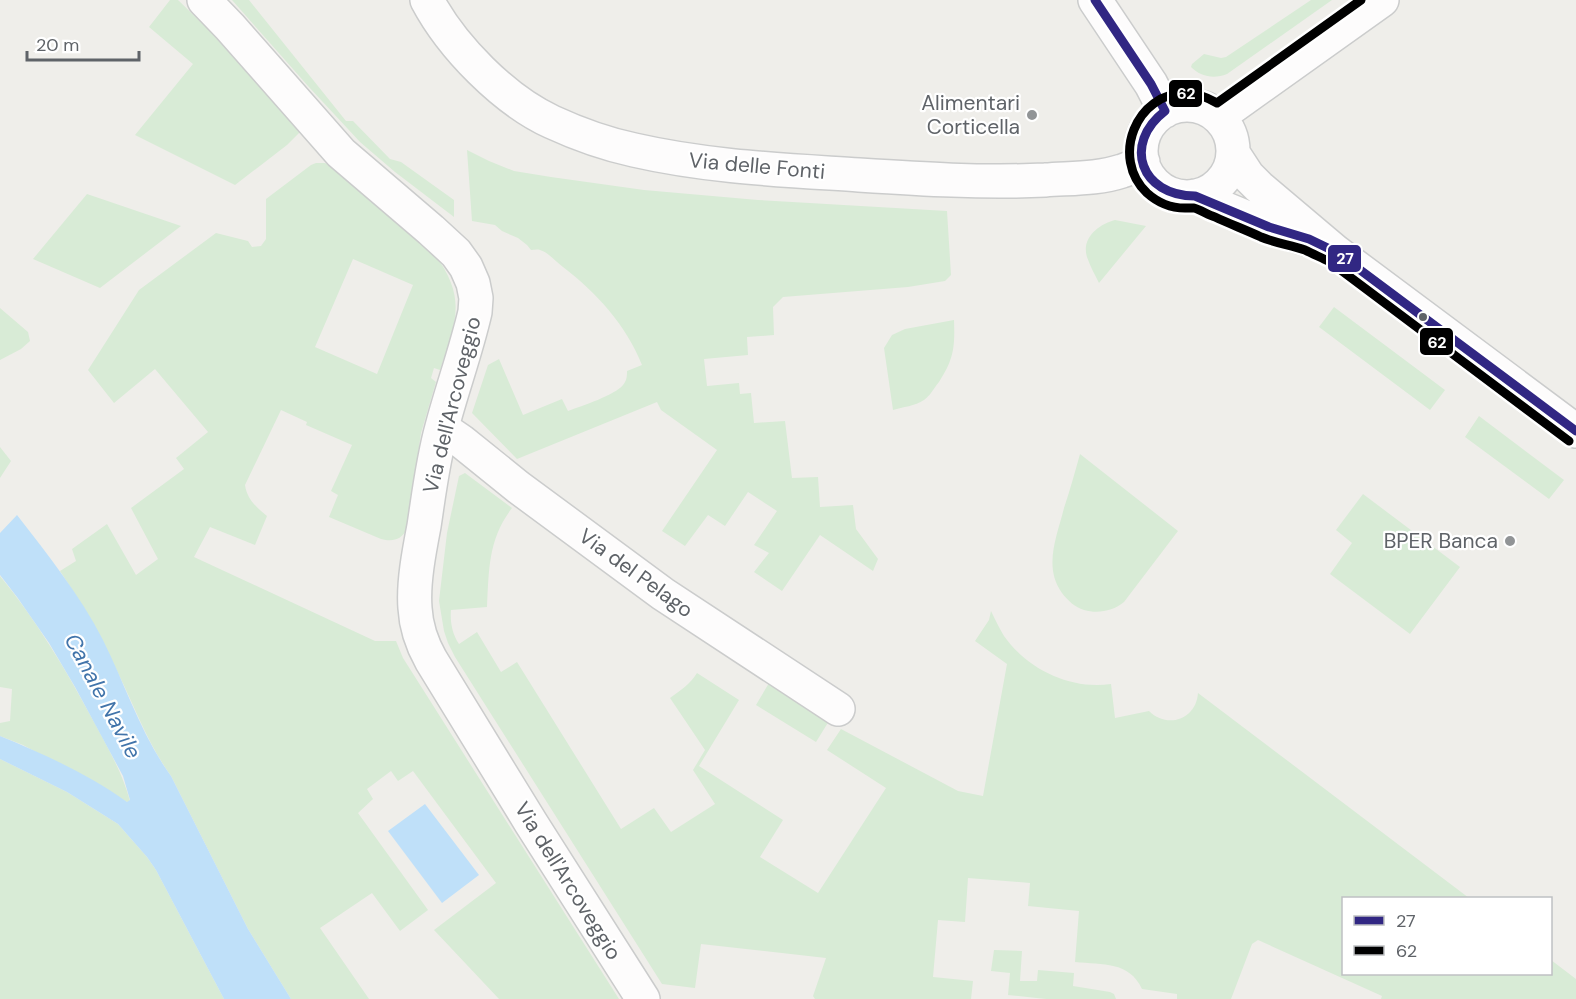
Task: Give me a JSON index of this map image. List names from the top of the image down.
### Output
{
  "streets": {
    "street": ["Via delle Fonti", "Via dell'Arcoveggio", "Via del Pelago"]
  },
  "crossings": [
    ["Via dell'Arcoveggio", "Via del Pelago"]
  ],
  "water": ["Canale Navile"],
  "places": ["Alimentari Corticella", "BPER Banca"],
  "lines": ["transit line 27", "transit line 62"],
  "legend": ["27", "62"],
  "scale_bar": "20 m"
}
